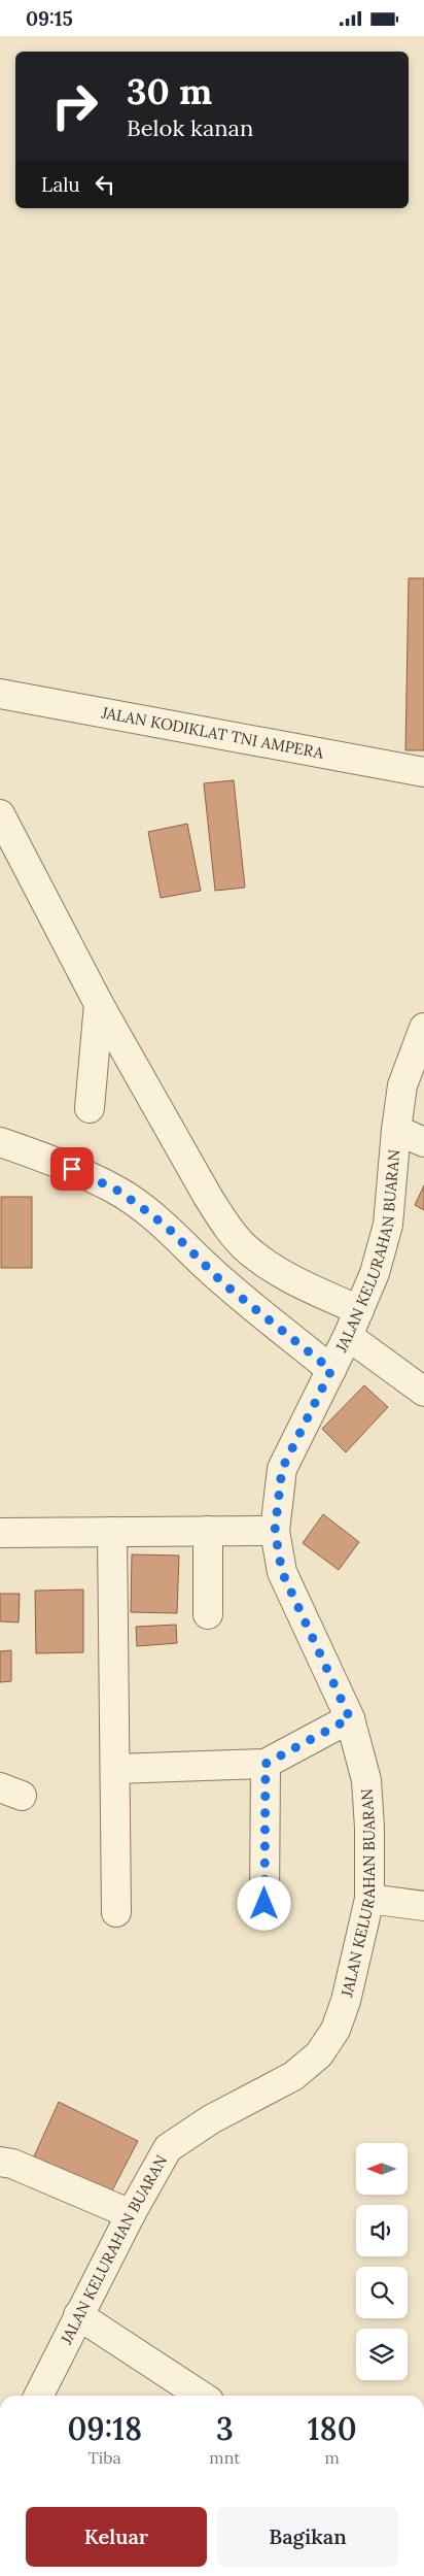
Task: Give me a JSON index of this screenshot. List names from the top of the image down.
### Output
{
  "streets": {
    "street": ["JALAN KODIKLAT TNI AMPERA", "JALAN KELURAHAN BUARAN"]
  },
  "north": "left",
  "page": {
    "status": "09:15",
    "turn": ["30 m", "Belok kanan"],
    "then": "Lalu",
    "eta": [
      "09:18",
      "Tiba",
      "3",
      "mnt",
      "180",
      "m"
    ],
    "buttons": ["Keluar", "Bagikan"]
  }
}
